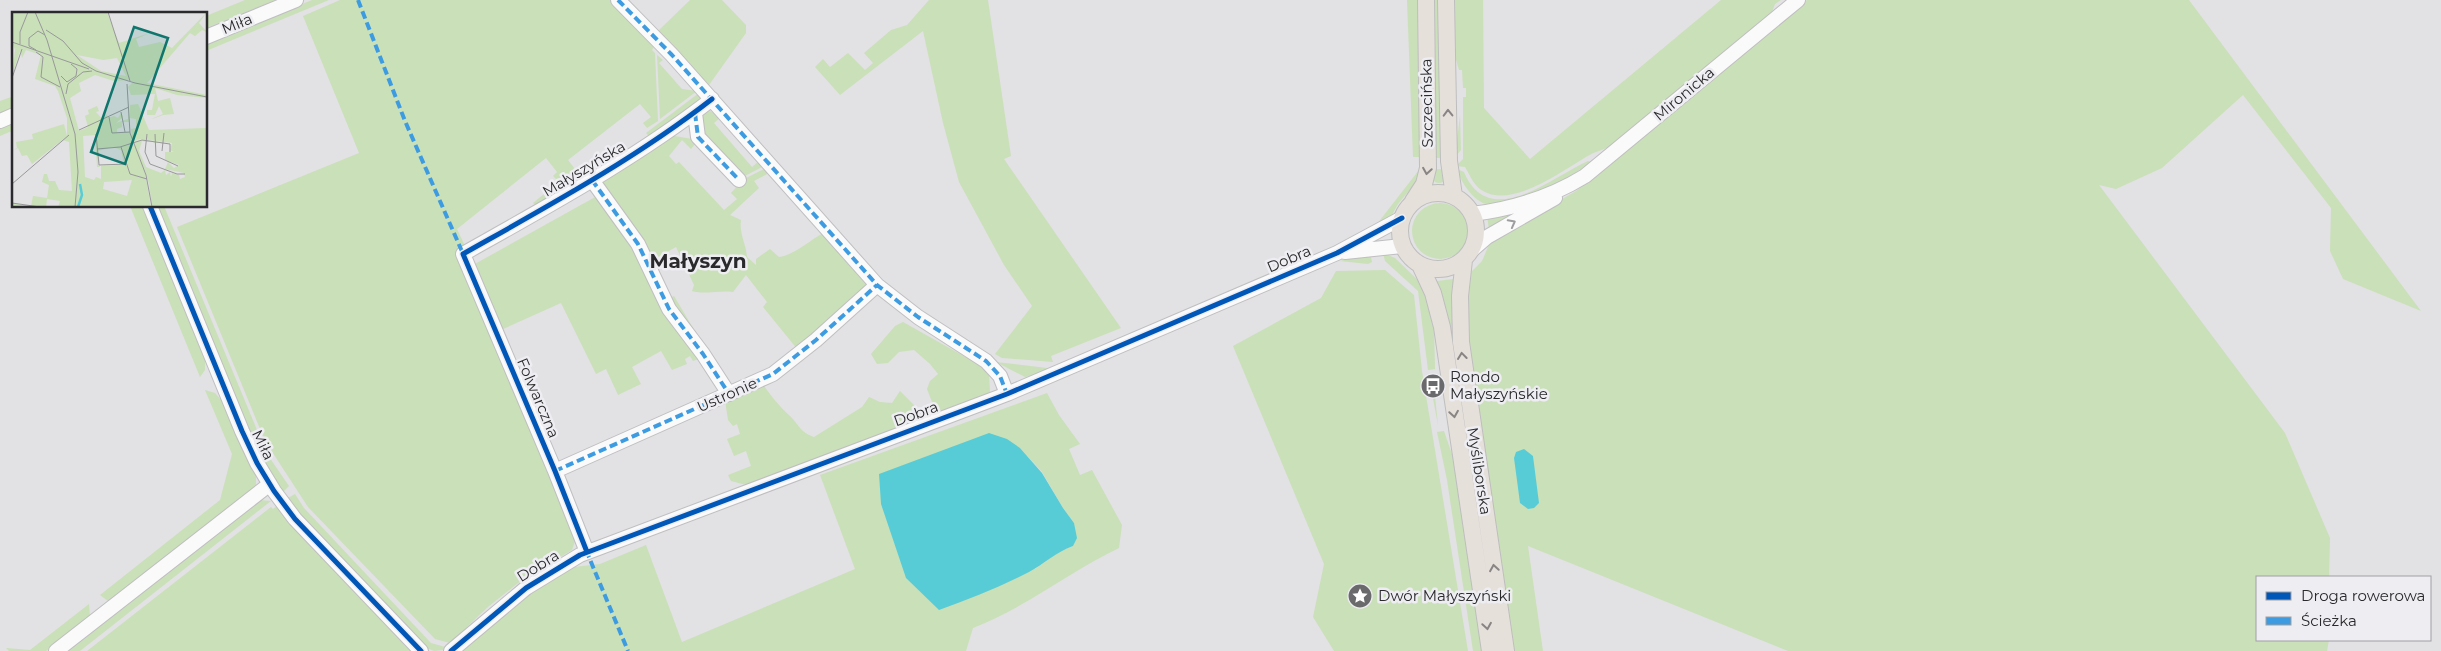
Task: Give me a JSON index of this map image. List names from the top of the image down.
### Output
{
  "streets": {
    "main road": ["Szczecińska", "Myśliborska"],
    "street": [
      "Miła",
      "Mironicka",
      "Małyszyńska",
      "Dobra",
      "Ustronie",
      "Folwarczna"
    ]
  },
  "crossings": [
    ["Mironicka", "Szczecińska"],
    ["Mironicka", "Dobra"],
    ["Mironicka", "Myśliborska"],
    ["Szczecińska", "Dobra"],
    ["Szczecińska", "Myśliborska"],
    ["Małyszyńska", "Folwarczna"],
    ["Dobra", "Folwarczna"],
    ["Dobra", "Myśliborska"],
    ["Ustronie", "Folwarczna"]
  ],
  "districts": ["Małyszyn"],
  "places": {
    "bus stop": ["Rondo Małyszyńskie"],
    "place": ["Dwór Małyszyński"]
  },
  "legend": ["Droga rowerowa", "Ścieżka"]
}
